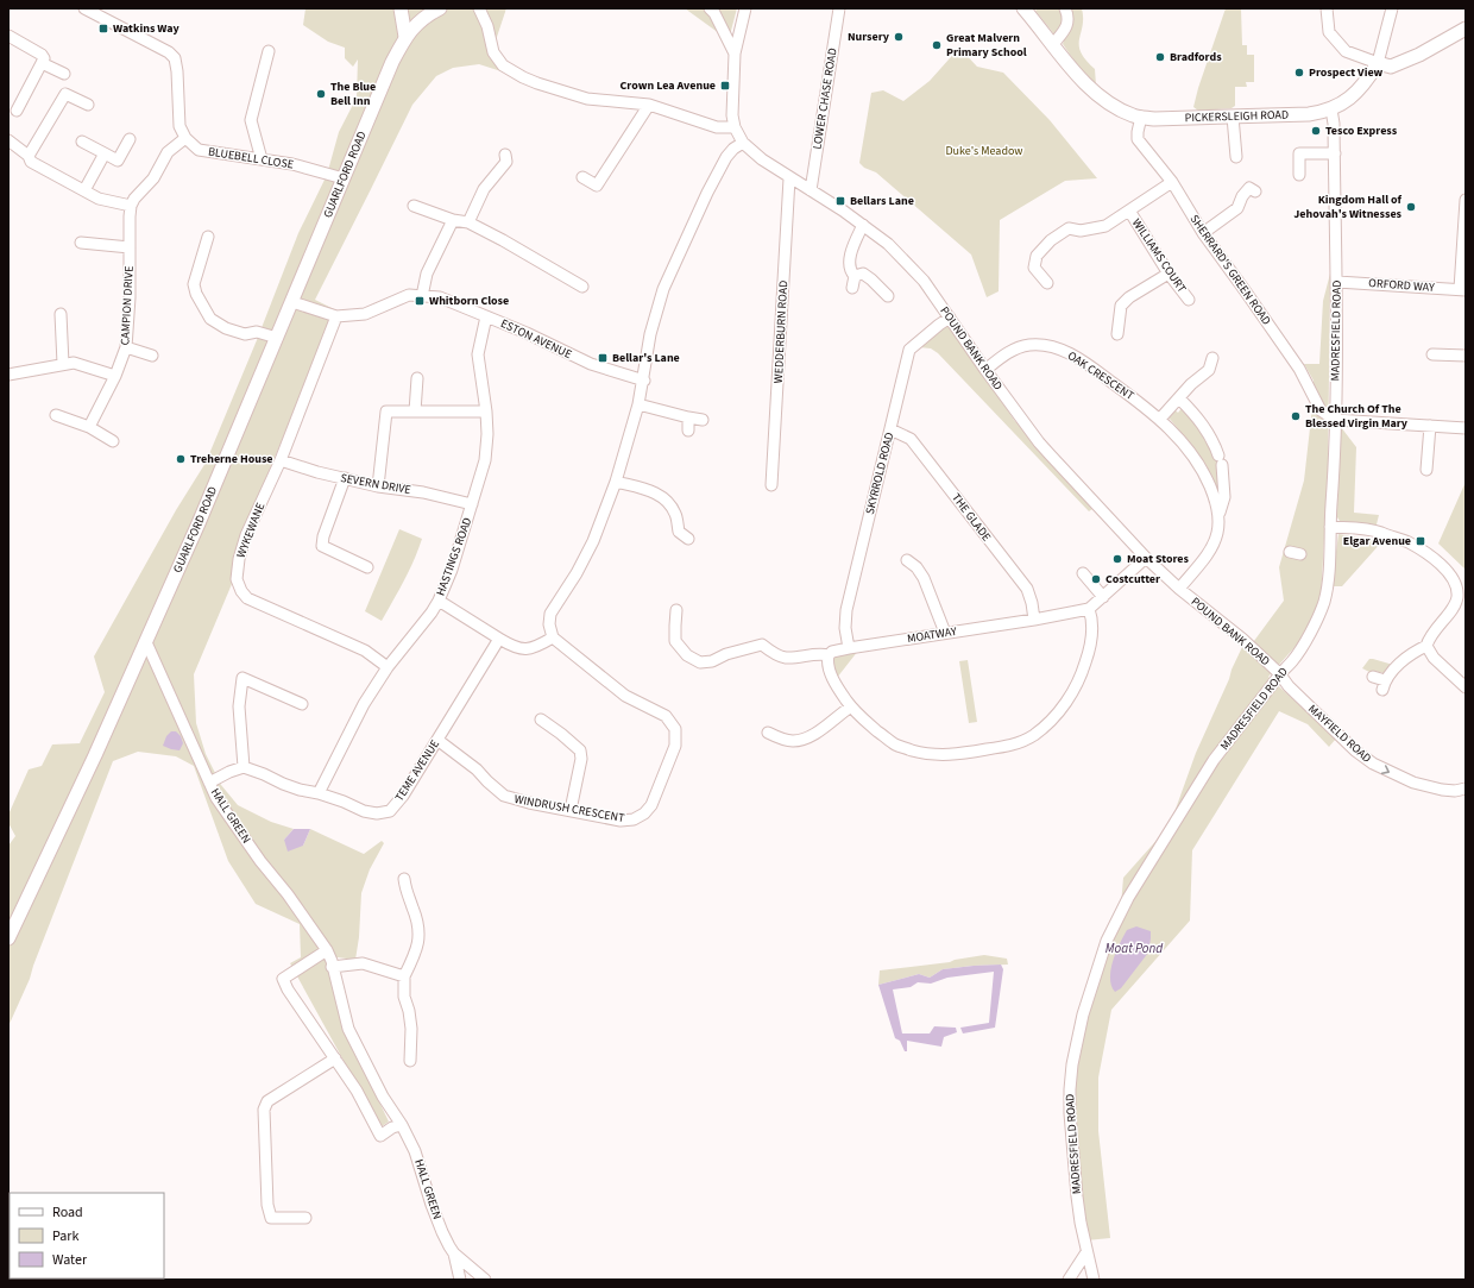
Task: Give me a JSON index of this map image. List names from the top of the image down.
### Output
{
  "streets": {
    "main road": ["PICKERSLEIGH ROAD", "GUARLFORD ROAD"],
    "street": [
      "LOWER CHASE ROAD",
      "BLUEBELL CLOSE",
      "WILLIAMS COURT",
      "SHERRARD'S GREEN ROAD",
      "ORFORD WAY",
      "CAMPION DRIVE",
      "MADRESFIELD ROAD",
      "WEDDERBURN ROAD",
      "ESTON AVENUE",
      "POUND BANK ROAD",
      "OAK CRESCENT",
      "SKYRROLD ROAD",
      "SEVERN DRIVE",
      "THE GLADE",
      "WYKEWANE",
      "HASTINGS ROAD",
      "MOATWAY",
      "MAYFIELD ROAD",
      "TEME AVENUE",
      "WINDRUSH CRESCENT",
      "HALL GREEN"
    ]
  },
  "crossings": [
    ["LOWER CHASE ROAD", "POUND BANK ROAD"],
    ["PICKERSLEIGH ROAD", "SHERRARD'S GREEN ROAD"],
    ["PICKERSLEIGH ROAD", "MADRESFIELD ROAD"],
    ["BLUEBELL CLOSE", "GUARLFORD ROAD"],
    ["GUARLFORD ROAD", "ESTON AVENUE"],
    ["GUARLFORD ROAD", "HALL GREEN"],
    ["SHERRARD'S GREEN ROAD", "MADRESFIELD ROAD"],
    ["ORFORD WAY", "MADRESFIELD ROAD"],
    ["MADRESFIELD ROAD", "POUND BANK ROAD"],
    ["MADRESFIELD ROAD", "MAYFIELD ROAD"],
    ["WEDDERBURN ROAD", "POUND BANK ROAD"],
    ["ESTON AVENUE", "WYKEWANE"],
    ["ESTON AVENUE", "HASTINGS ROAD"],
    ["POUND BANK ROAD", "OAK CRESCENT"],
    ["POUND BANK ROAD", "SKYRROLD ROAD"],
    ["POUND BANK ROAD", "MOATWAY"],
    ["POUND BANK ROAD", "MAYFIELD ROAD"],
    ["SKYRROLD ROAD", "THE GLADE"],
    ["SKYRROLD ROAD", "MOATWAY"],
    ["SEVERN DRIVE", "WYKEWANE"],
    ["SEVERN DRIVE", "HASTINGS ROAD"],
    ["THE GLADE", "MOATWAY"],
    ["WYKEWANE", "HASTINGS ROAD"],
    ["HASTINGS ROAD", "TEME AVENUE"],
    ["TEME AVENUE", "WINDRUSH CRESCENT"]
  ],
  "one_way": ["MAYFIELD ROAD"],
  "water": ["Moat Pond"],
  "parks": ["Duke's Meadow"],
  "places": {
    "transit": [
      "Watkins Way",
      "Crown Lea Avenue",
      "Bellars Lane",
      "Whitborn Close",
      "Bellar's Lane",
      "Elgar Avenue"
    ],
    "other": [
      "Nursery",
      "Great Malvern Primary School",
      "Bradfords",
      "Prospect View",
      "The Blue Bell Inn",
      "Tesco Express",
      "Kingdom Hall of Jehovah's Witnesses",
      "The Church Of The Blessed Virgin Mary",
      "Treherne House",
      "Moat Stores",
      "Costcutter"
    ]
  },
  "legend": ["Road", "Park", "Water"]
}
